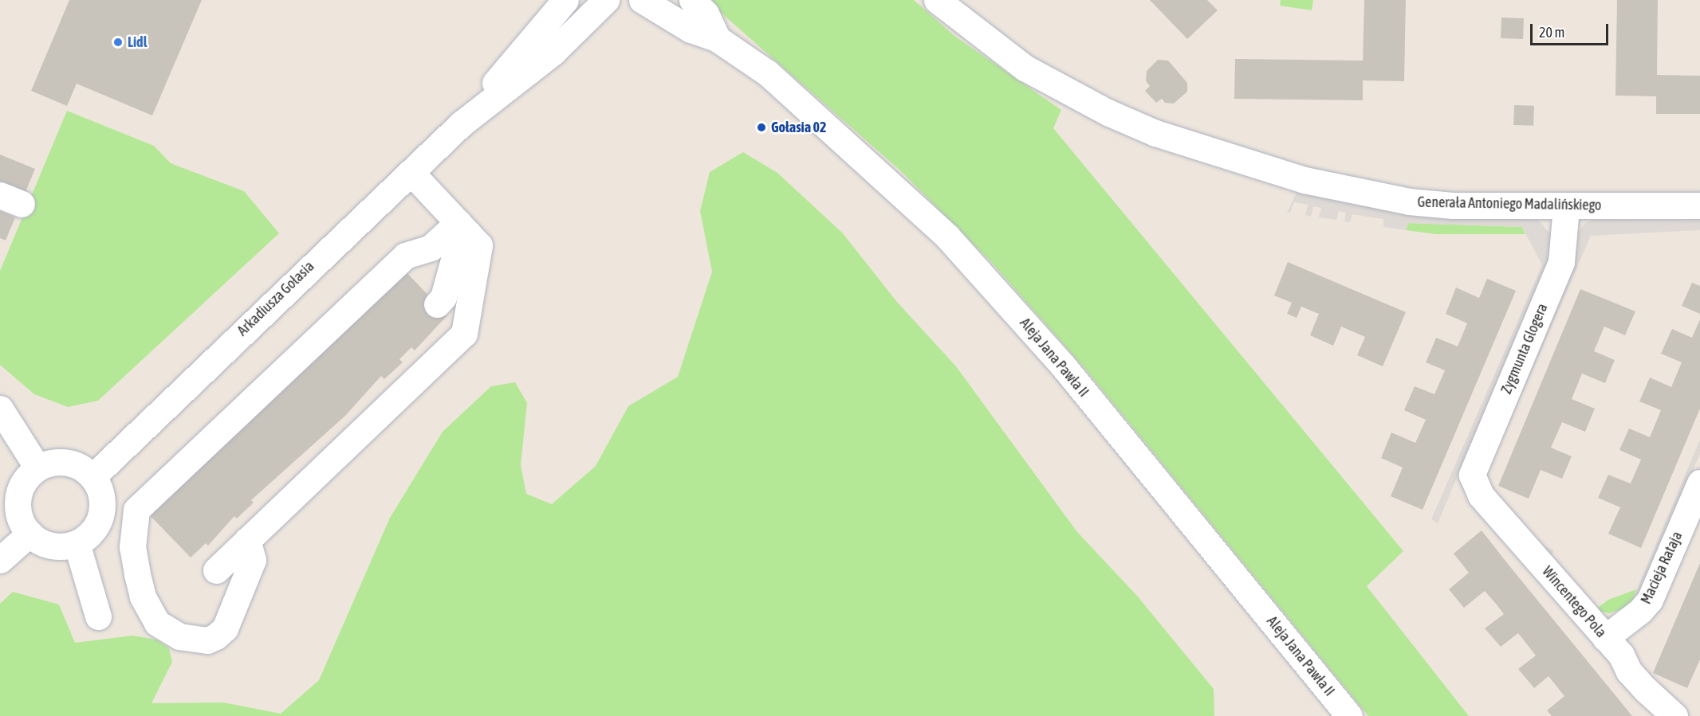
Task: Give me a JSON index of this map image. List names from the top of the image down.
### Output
{
  "streets": {
    "street": [
      "Generała Antoniego Madalińskiego",
      "Arkadiusza Gołasia",
      "Zygmunta Glogera",
      "Aleja Jana Pawła II",
      "Macieja Rataja",
      "Wincentego Pola"
    ]
  },
  "crossings": [
    ["Generała Antoniego Madalińskiego", "Zygmunta Glogera"],
    ["Zygmunta Glogera", "Wincentego Pola"],
    ["Macieja Rataja", "Wincentego Pola"]
  ],
  "places": ["Lidl", "Gołasia 02"],
  "scale_bar": "20 m"
}
